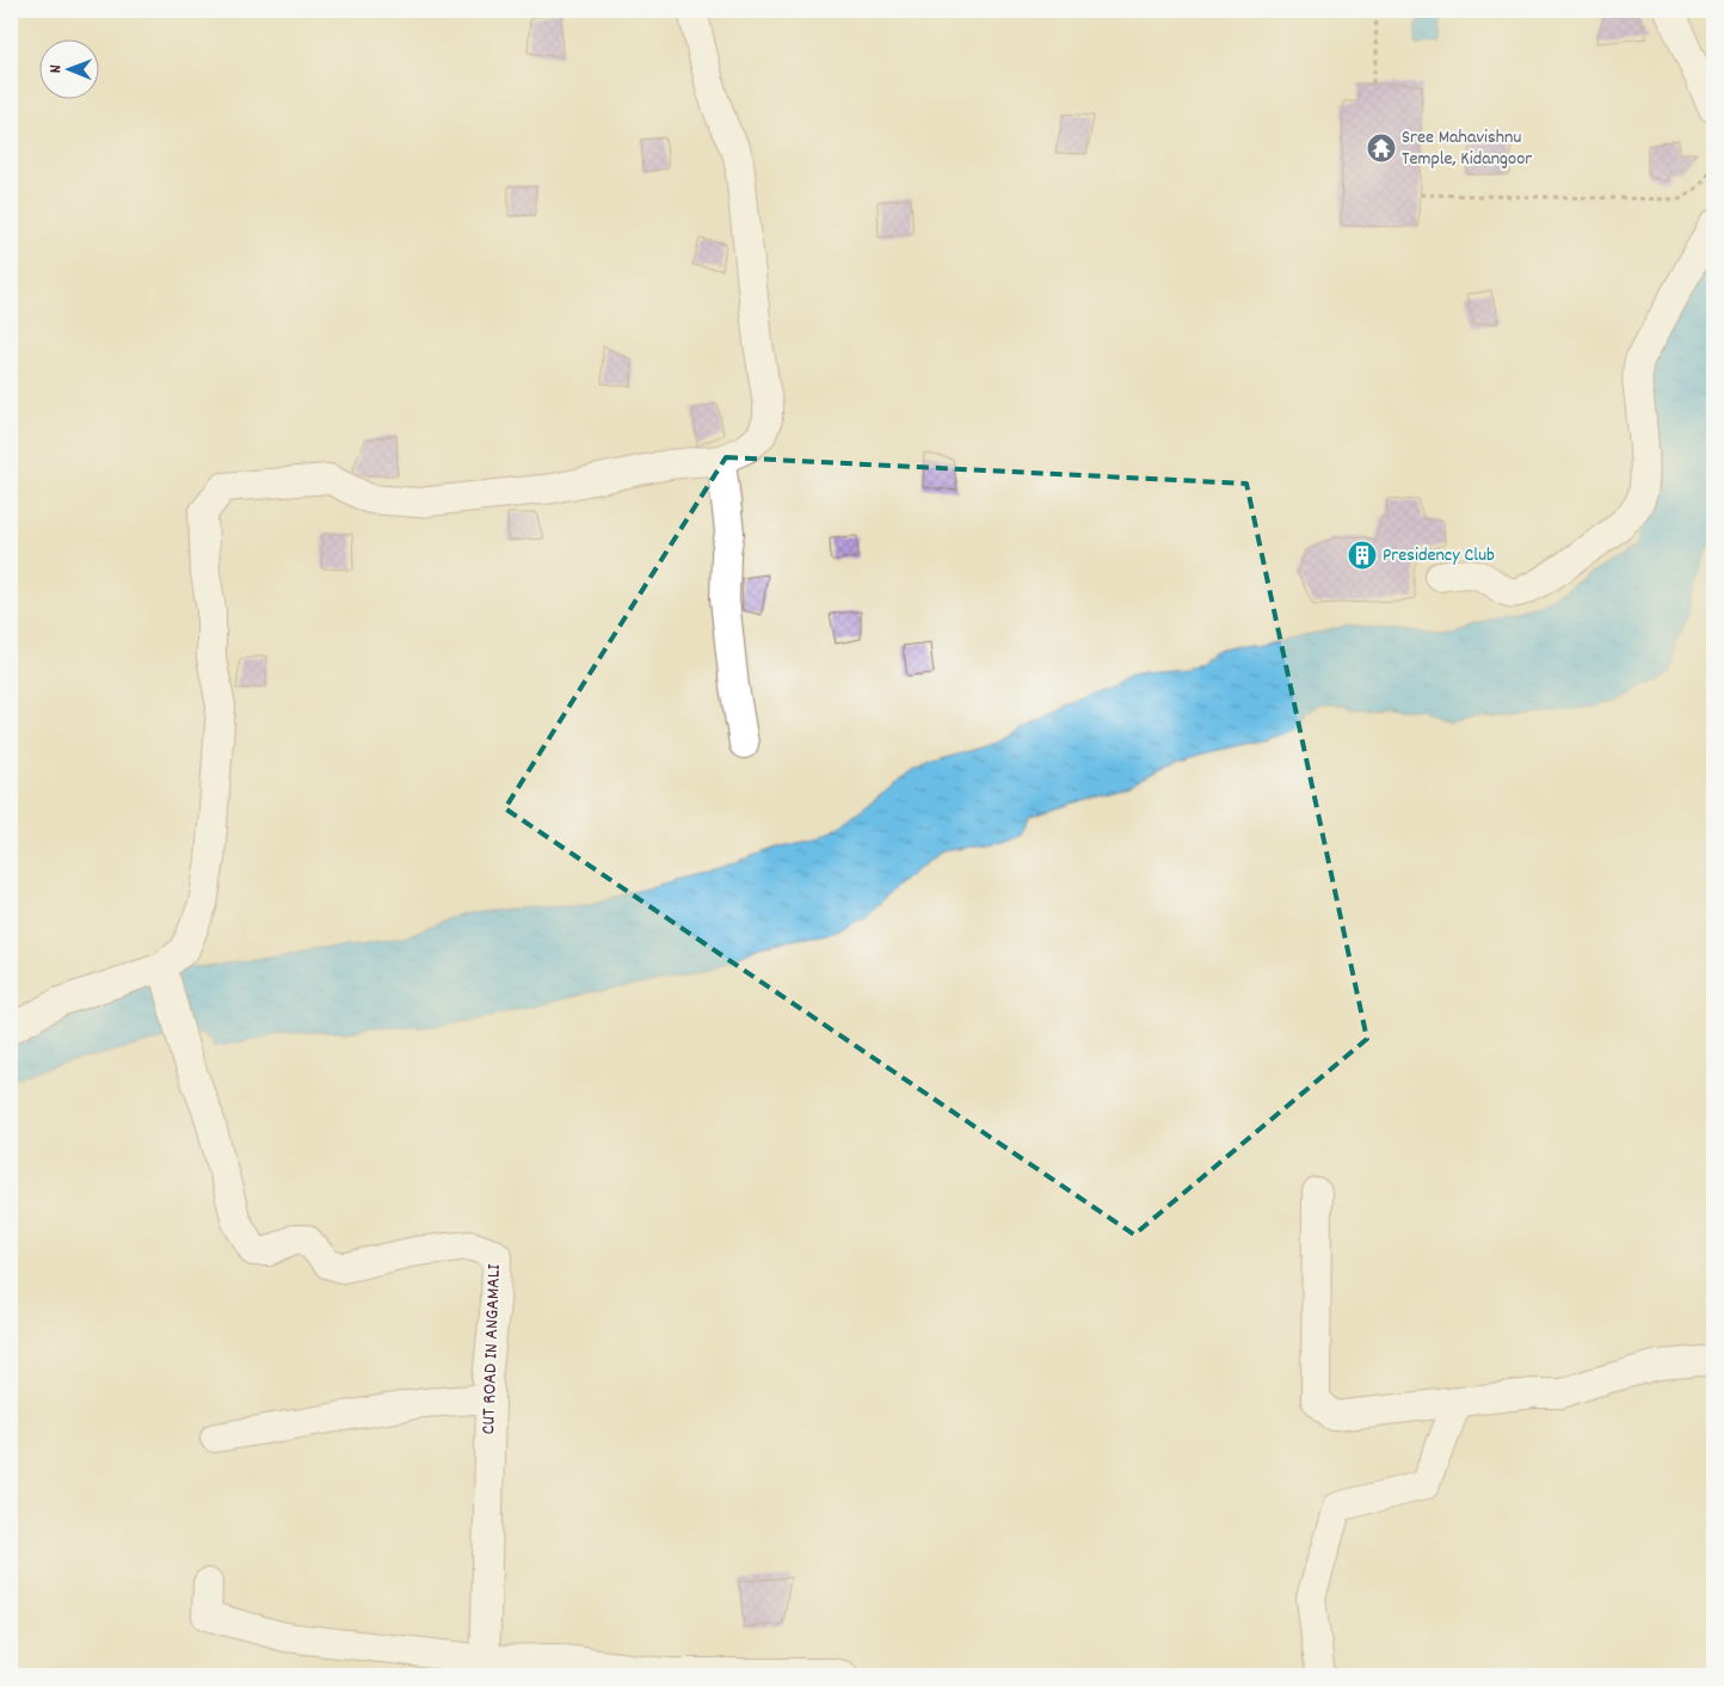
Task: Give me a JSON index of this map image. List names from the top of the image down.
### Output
{
  "streets": {
    "street": ["CUT ROAD IN ANGAMALI"]
  },
  "places": {
    "temple": ["Sree Mahavishnu Temple, Kidangoor"],
    "building": ["Presidency Club"]
  },
  "north": "left"
}
